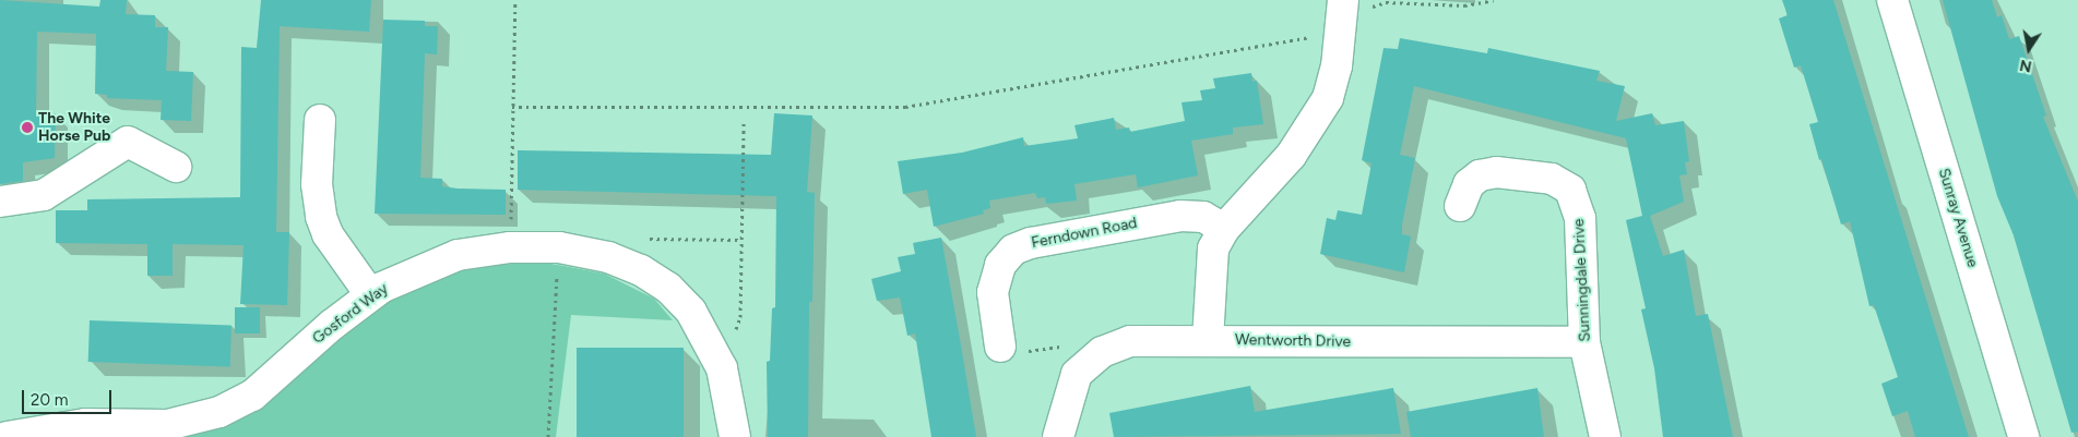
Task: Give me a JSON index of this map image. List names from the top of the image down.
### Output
{
  "streets": {
    "street": [
      "Sunray Avenue",
      "Ferndown Road",
      "Sunningdale Drive",
      "Gosford Way",
      "Wentworth Drive"
    ]
  },
  "crossings": [
    ["Sunningdale Drive", "Wentworth Drive"]
  ],
  "places": ["The White Horse Pub"],
  "scale_bar": "20 m",
  "north": "bottom"
}
